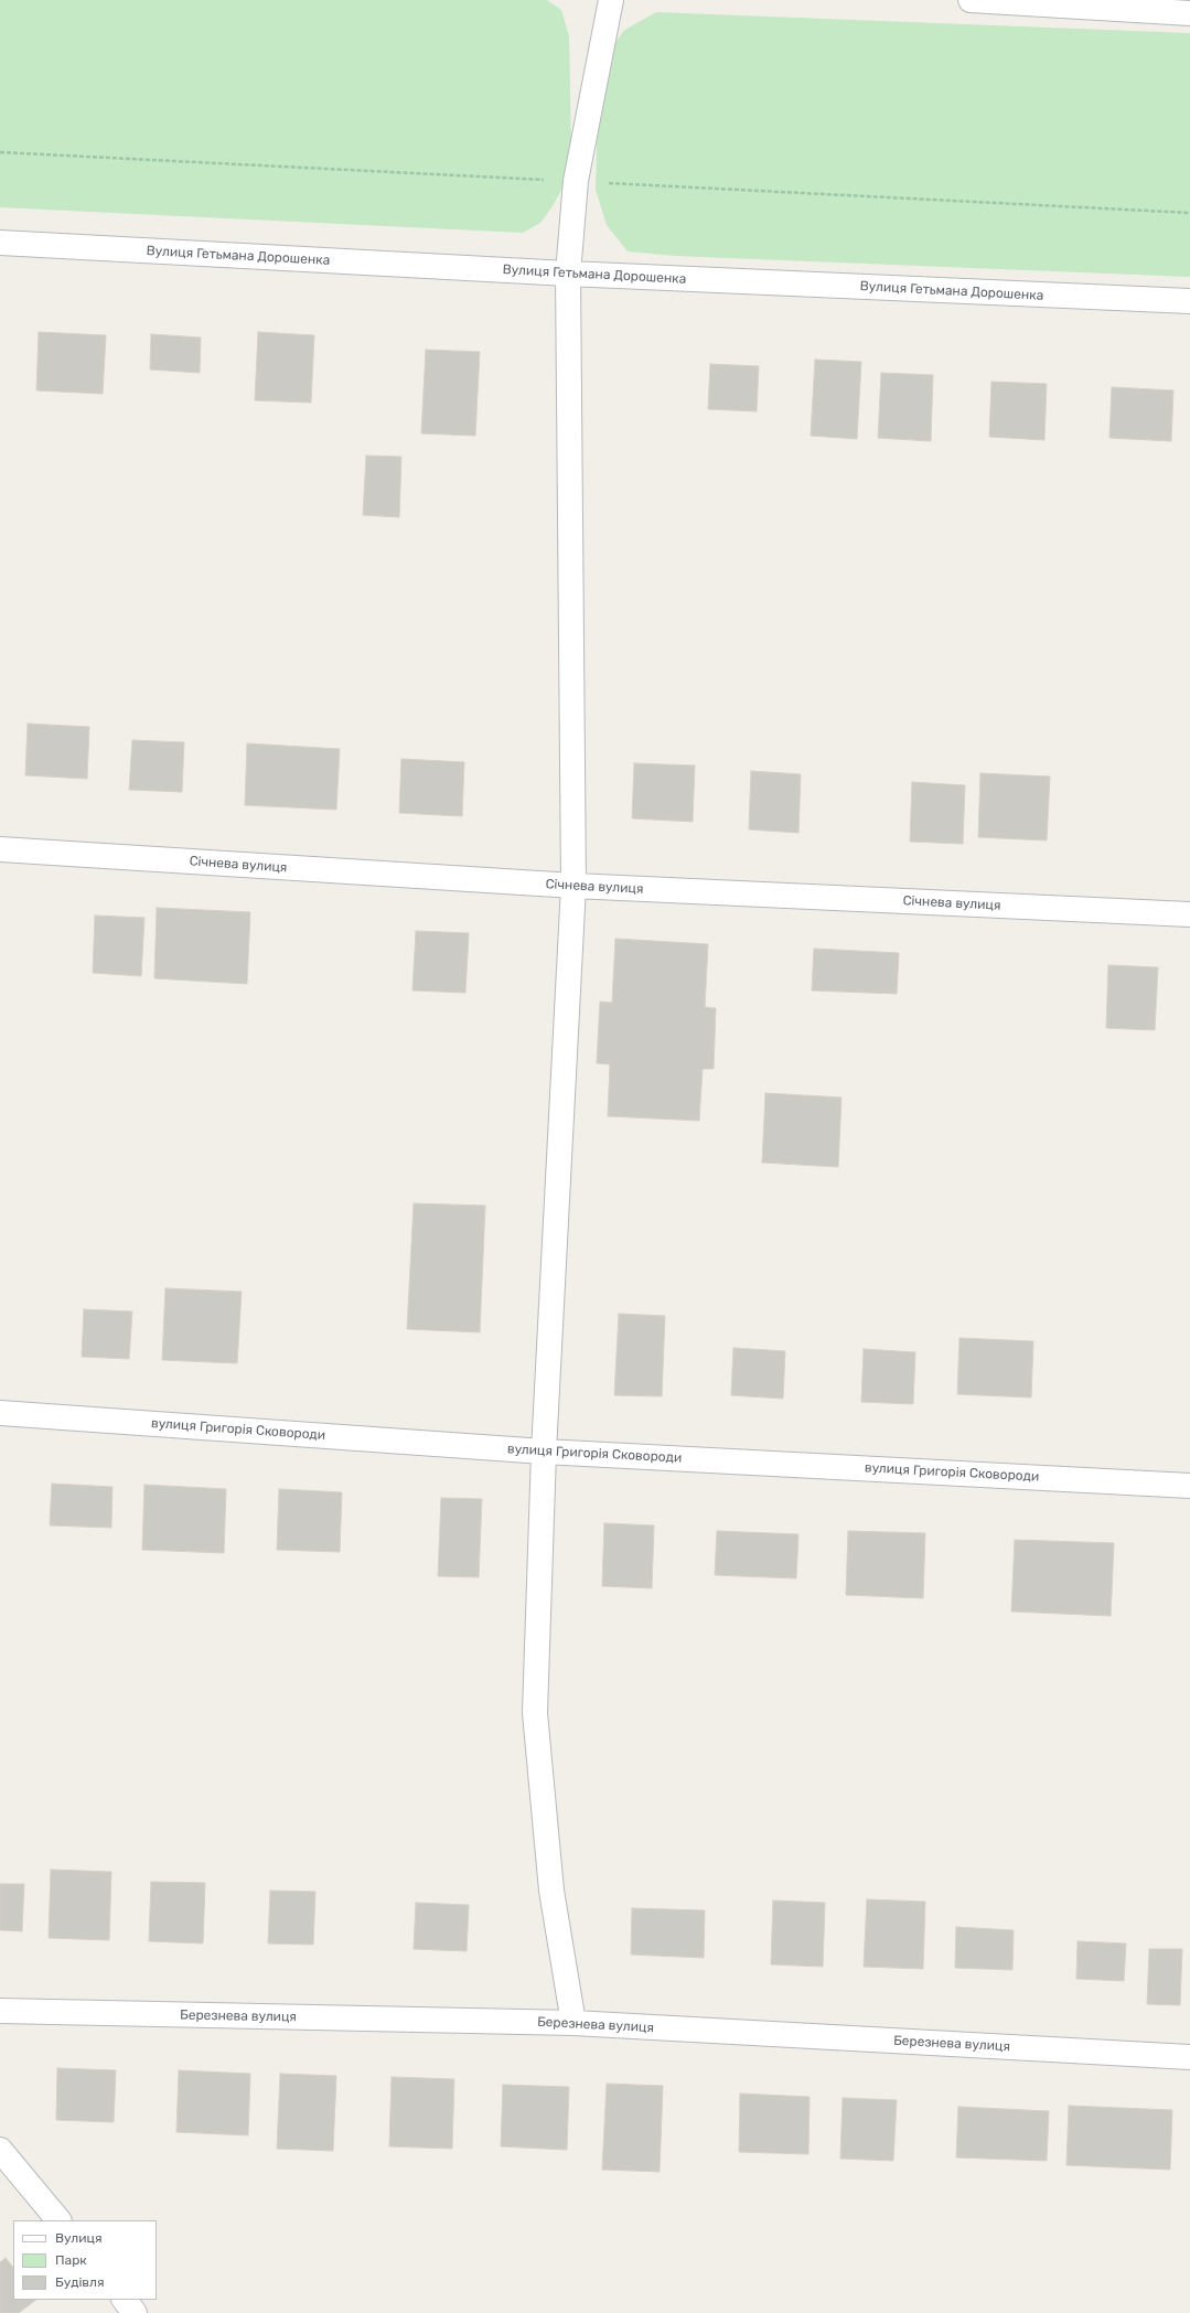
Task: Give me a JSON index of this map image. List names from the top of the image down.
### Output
{
  "streets": {
    "street": [
      "Вулиця Гетьмана Дорошенка",
      "Січнева вулиця",
      "вулиця Григорія Сковороди",
      "Березнева вулиця"
    ]
  },
  "legend": ["Вулиця", "Парк", "Будівля"]
}
